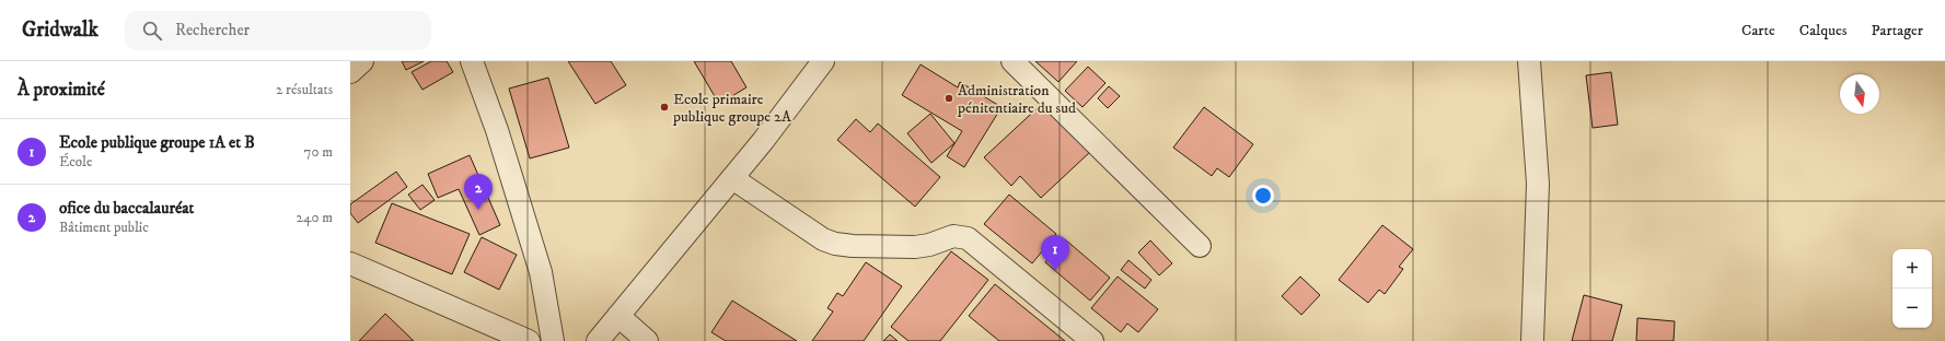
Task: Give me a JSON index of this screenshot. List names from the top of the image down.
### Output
{
  "places": ["Administration pénitentiaire du sud", "Ecole primaire publique groupe 2A"],
  "north": "bottom",
  "page": {
    "header": "Gridwalk",
    "search": "Rechercher",
    "nav": ["Carte", "Calques", "Partager"],
    "heading": ["À proximité", "2 résultats"],
    "list": [
      {
        "mark": "1",
        "name": "Ecole publique groupe 1A et B",
        "note": "École",
        "value": "70 m"
      },
      {
        "mark": "2",
        "name": "ofice du baccalauréat",
        "note": "Bâtiment public",
        "value": "240 m"
      }
    ],
    "pins": ["2", "1"],
    "map_buttons": ["+", "−"]
  }
}
